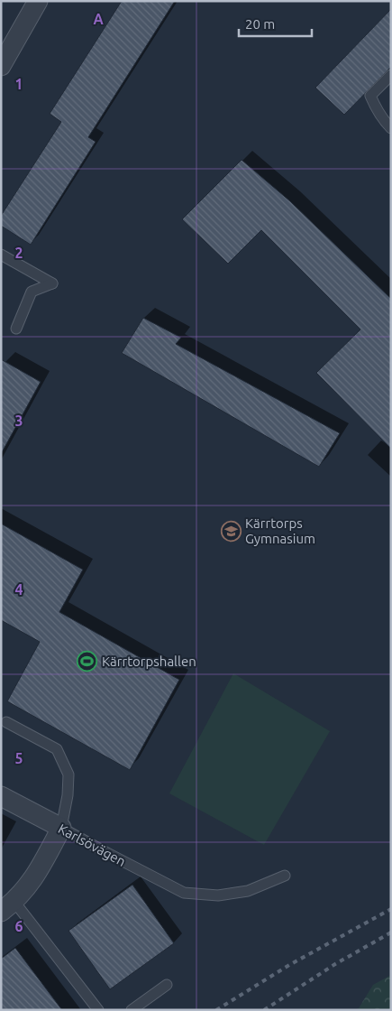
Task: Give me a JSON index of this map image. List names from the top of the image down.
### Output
{
  "streets": {
    "street": ["Karlsövägen"]
  },
  "places": {
    "school or university": ["Kärrtorps Gymnasium"],
    "sports": ["Kärrtorpshallen"]
  },
  "scale_bar": "20 m",
  "grid": {
    "columns": ["A"],
    "rows": [
      "1",
      "2",
      "3",
      "4",
      "5",
      "6"
    ]
  }
}
